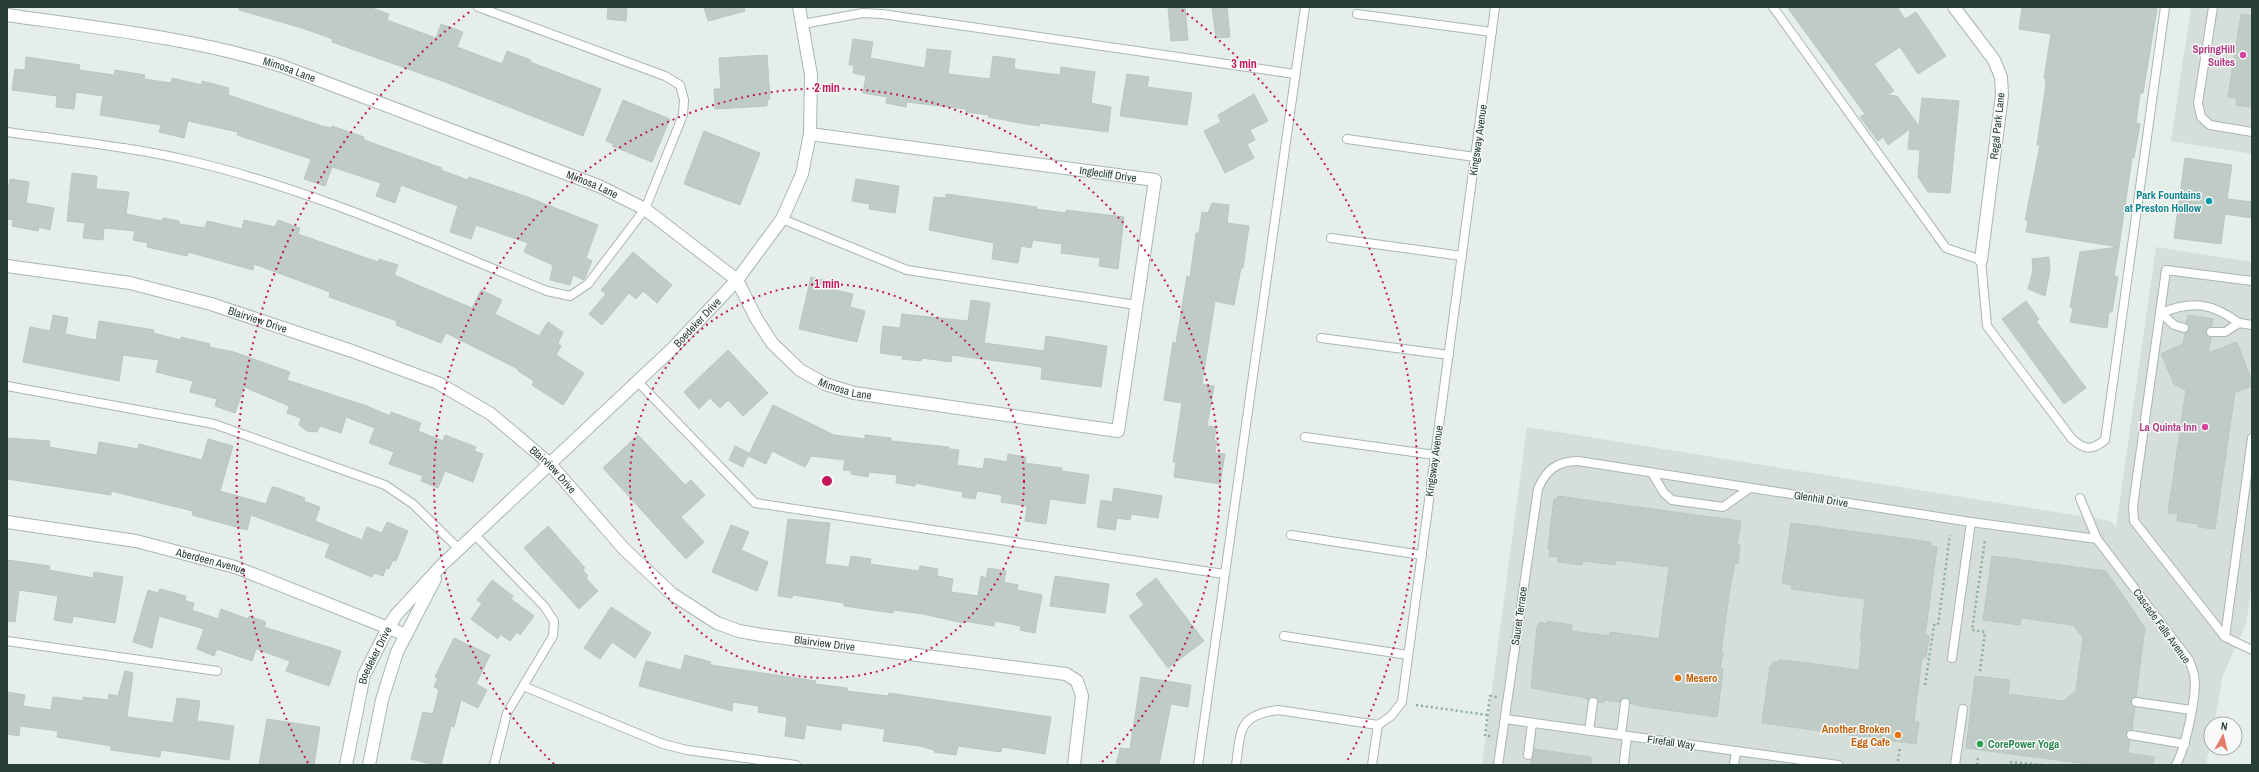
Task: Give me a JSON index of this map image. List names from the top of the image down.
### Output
{
  "streets": {
    "street": [
      "Mimosa Lane",
      "Regal Park Lane",
      "Inglecliff Drive",
      "Blairview Drive",
      "Boedeker Drive",
      "Aberdeen Avenue"
    ],
    "lane": [
      "Kingsway Avenue",
      "Glenhill Drive",
      "Sauret Terrace",
      "Cascade Falls Avenue",
      "Firefall Way"
    ]
  },
  "crossings": [
    ["Mimosa Lane", "Inglecliff Drive"],
    ["Mimosa Lane", "Boedeker Drive"],
    ["Inglecliff Drive", "Boedeker Drive"],
    ["Blairview Drive", "Boedeker Drive"],
    ["Boedeker Drive", "Aberdeen Avenue"],
    ["Glenhill Drive", "Sauret Terrace"],
    ["Glenhill Drive", "Cascade Falls Avenue"],
    ["Sauret Terrace", "Firefall Way"]
  ],
  "places": [
    "SpringHill Suites",
    "Park Fountains at Preston Hollow",
    "La Quinta Inn",
    "Mesero",
    "Another Broken Egg Cafe",
    "CorePower Yoga"
  ],
  "north": "top",
  "rings": ["3 min", "2 min", "1 min"]
}
